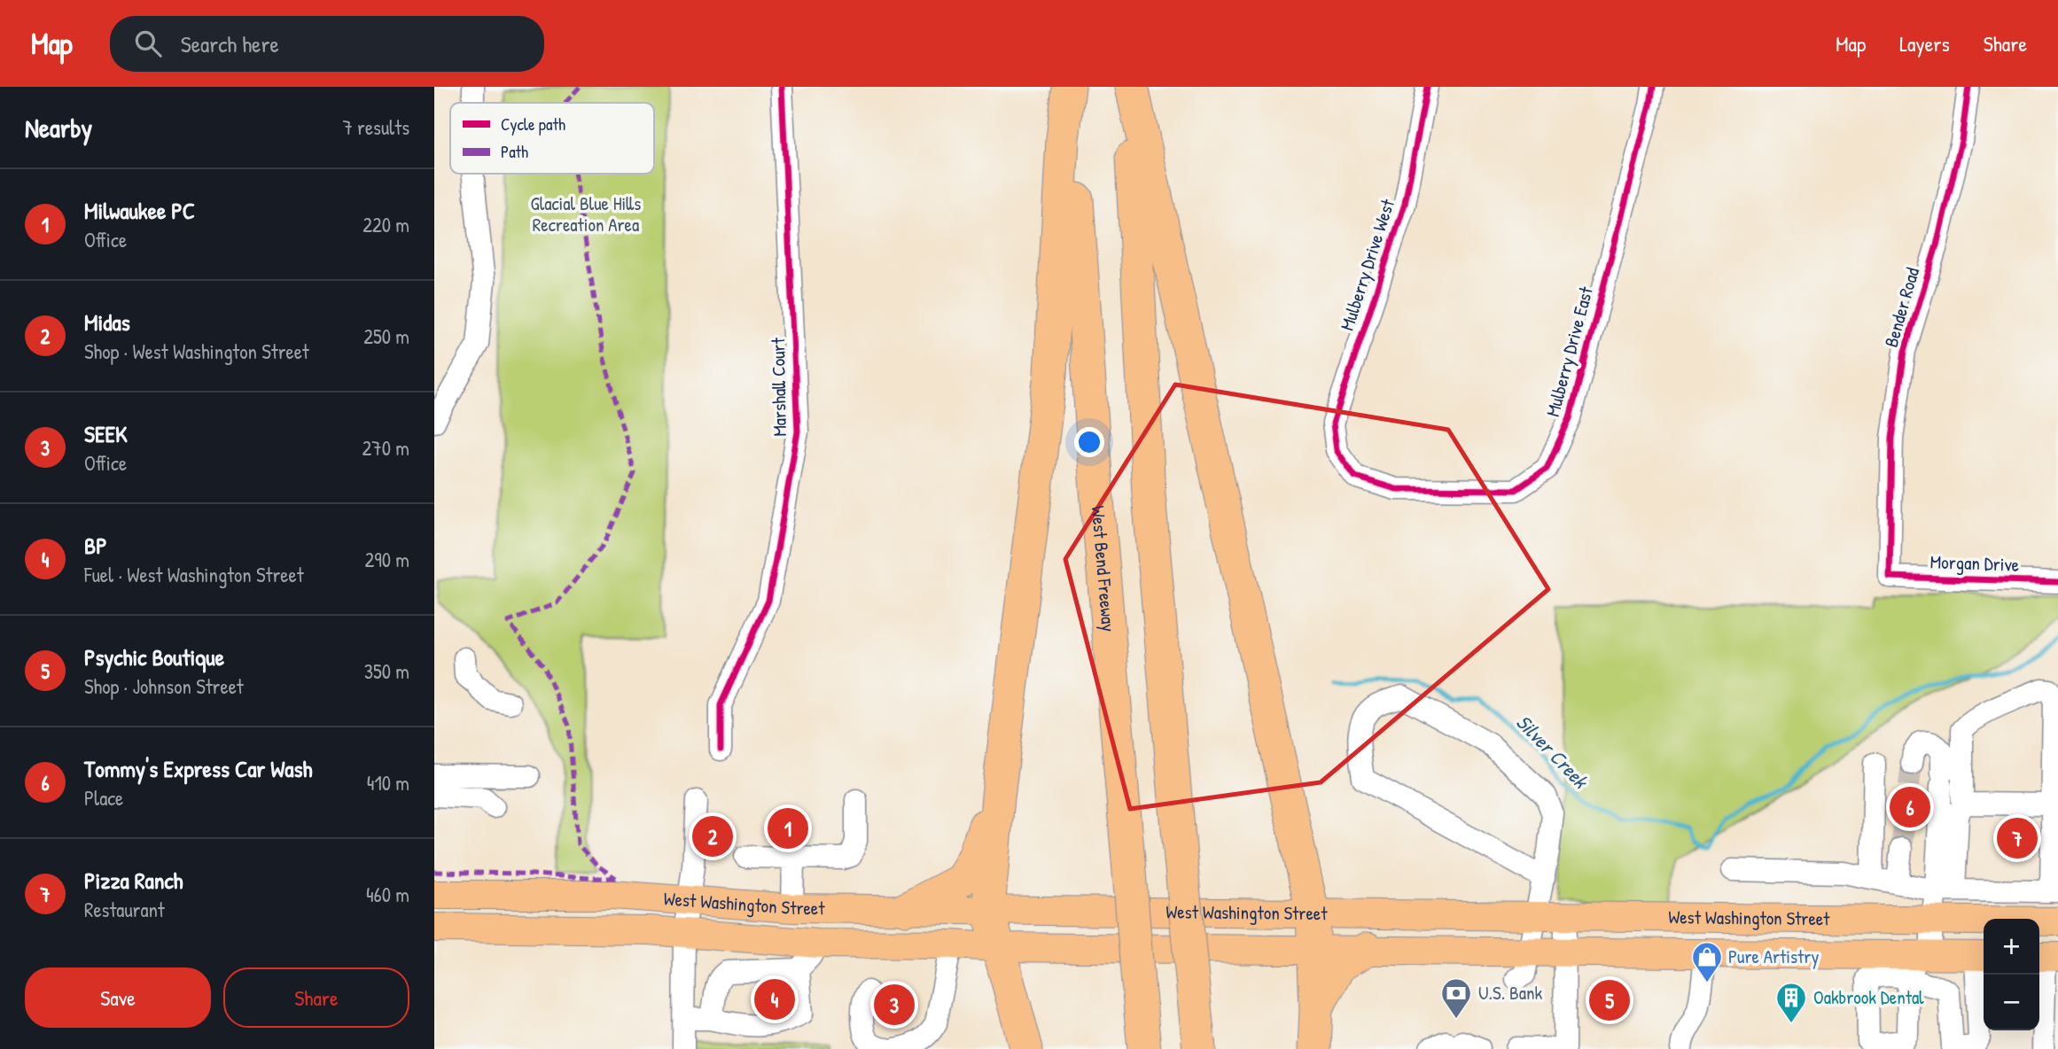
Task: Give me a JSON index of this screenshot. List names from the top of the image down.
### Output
{
  "streets": {
    "highway": ["West Bend Freeway"],
    "main road": ["West Washington Street"],
    "street": [
      "Mulberry Drive West",
      "Bender Road",
      "Mulberry Drive East",
      "Marshall Court",
      "Morgan Drive"
    ]
  },
  "crossings": [
    ["Mulberry Drive West", "Mulberry Drive East"],
    ["Bender Road", "Morgan Drive"]
  ],
  "water": ["Silver Creek"],
  "parks": ["Glacial Blue Hills Recreation Area"],
  "places": {
    "shop": ["Pure Artistry"],
    "bank": ["U.S. Bank"],
    "building": ["Oakbrook Dental"]
  },
  "legend": ["Cycle path", "Path"],
  "page": {
    "header": "Map",
    "search": "Search here",
    "nav": ["Map", "Layers", "Share"],
    "heading": ["Nearby", "7 results"],
    "list": [
      {
        "mark": "1",
        "name": "Milwaukee PC",
        "note": "Office",
        "value": "220 m"
      },
      {
        "mark": "2",
        "name": "Midas",
        "note": "Shop · West Washington Street",
        "value": "250 m"
      },
      {
        "mark": "3",
        "name": "SEEK",
        "note": "Office",
        "value": "270 m"
      },
      {
        "mark": "4",
        "name": "BP",
        "note": "Fuel · West Washington Street",
        "value": "290 m"
      },
      {
        "mark": "5",
        "name": "Psychic Boutique",
        "note": "Shop · Johnson Street",
        "value": "350 m"
      },
      {
        "mark": "6",
        "name": "Tommy's Express Car Wash",
        "note": "Place",
        "value": "410 m"
      },
      {
        "mark": "7",
        "name": "Pizza Ranch",
        "note": "Restaurant",
        "value": "460 m"
      }
    ],
    "pins": [
      "6",
      "1",
      "2",
      "7",
      "4",
      "5",
      "3"
    ],
    "map_buttons": ["+", "−"],
    "buttons": ["Save", "Share"]
  }
}
